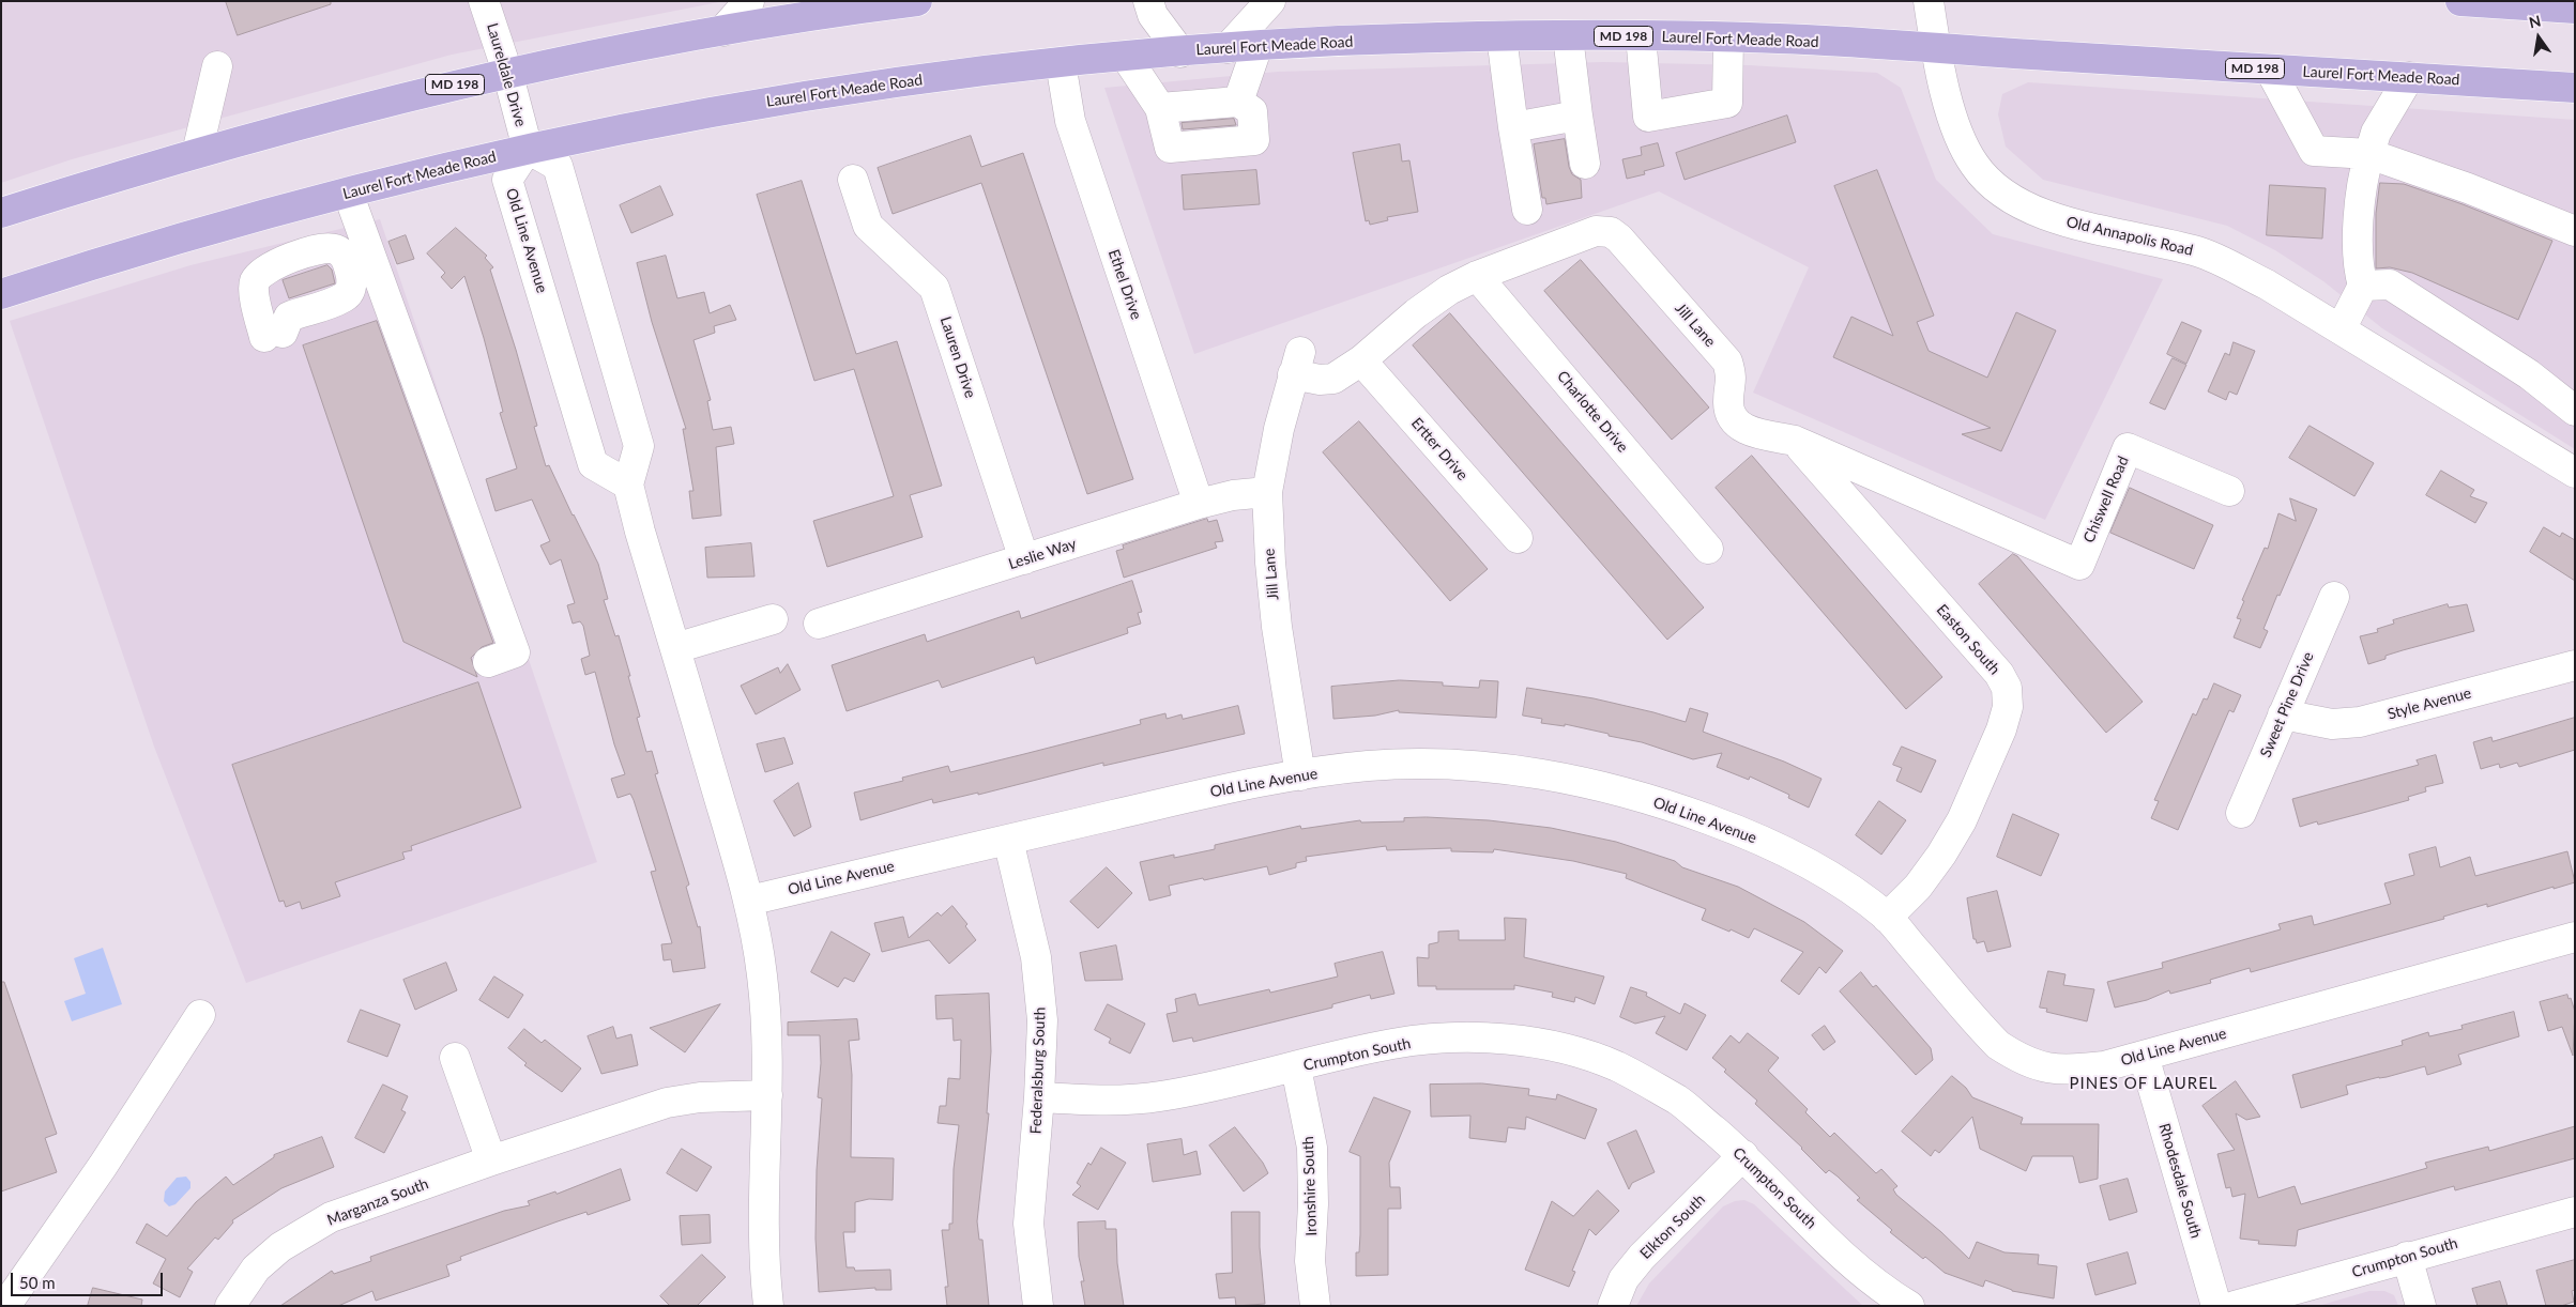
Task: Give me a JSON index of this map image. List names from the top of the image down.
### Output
{
  "streets": {
    "main road": ["MD 198", "Laurel Fort Meade Road"],
    "street": [
      "Laureldale Drive",
      "Old Annapolis Road",
      "Old Line Avenue",
      "Ethel Drive",
      "Jill Lane",
      "Lauren Drive",
      "Charlotte Drive",
      "Ertter Drive",
      "Chiswell Road",
      "Leslie Way",
      "Easton South",
      "Style Avenue",
      "Sweet Pine Drive",
      "Crumpton South",
      "Federalsburg South",
      "Rhodesdale South",
      "Ironshire South",
      "Marganza South",
      "Elkton South"
    ]
  },
  "crossings": [
    ["MD 198", "Laureldale Drive"],
    ["Laurel Fort Meade Road", "Laureldale Drive"],
    ["Laurel Fort Meade Road", "Old Annapolis Road"],
    ["Laurel Fort Meade Road", "Old Line Avenue"],
    ["Laurel Fort Meade Road", "Ethel Drive"],
    ["Laureldale Drive", "Old Line Avenue"],
    ["Old Line Avenue", "Jill Lane"],
    ["Old Line Avenue", "Easton South"],
    ["Old Line Avenue", "Federalsburg South"],
    ["Old Line Avenue", "Rhodesdale South"],
    ["Ethel Drive", "Leslie Way"],
    ["Jill Lane", "Charlotte Drive"],
    ["Jill Lane", "Ertter Drive"],
    ["Jill Lane", "Chiswell Road"],
    ["Jill Lane", "Leslie Way"],
    ["Jill Lane", "Easton South"],
    ["Lauren Drive", "Leslie Way"],
    ["Style Avenue", "Sweet Pine Drive"],
    ["Crumpton South", "Federalsburg South"],
    ["Crumpton South", "Ironshire South"],
    ["Crumpton South", "Elkton South"]
  ],
  "districts": ["PINES OF LAUREL"],
  "scale_bar": "50 m",
  "north": "top"
}
